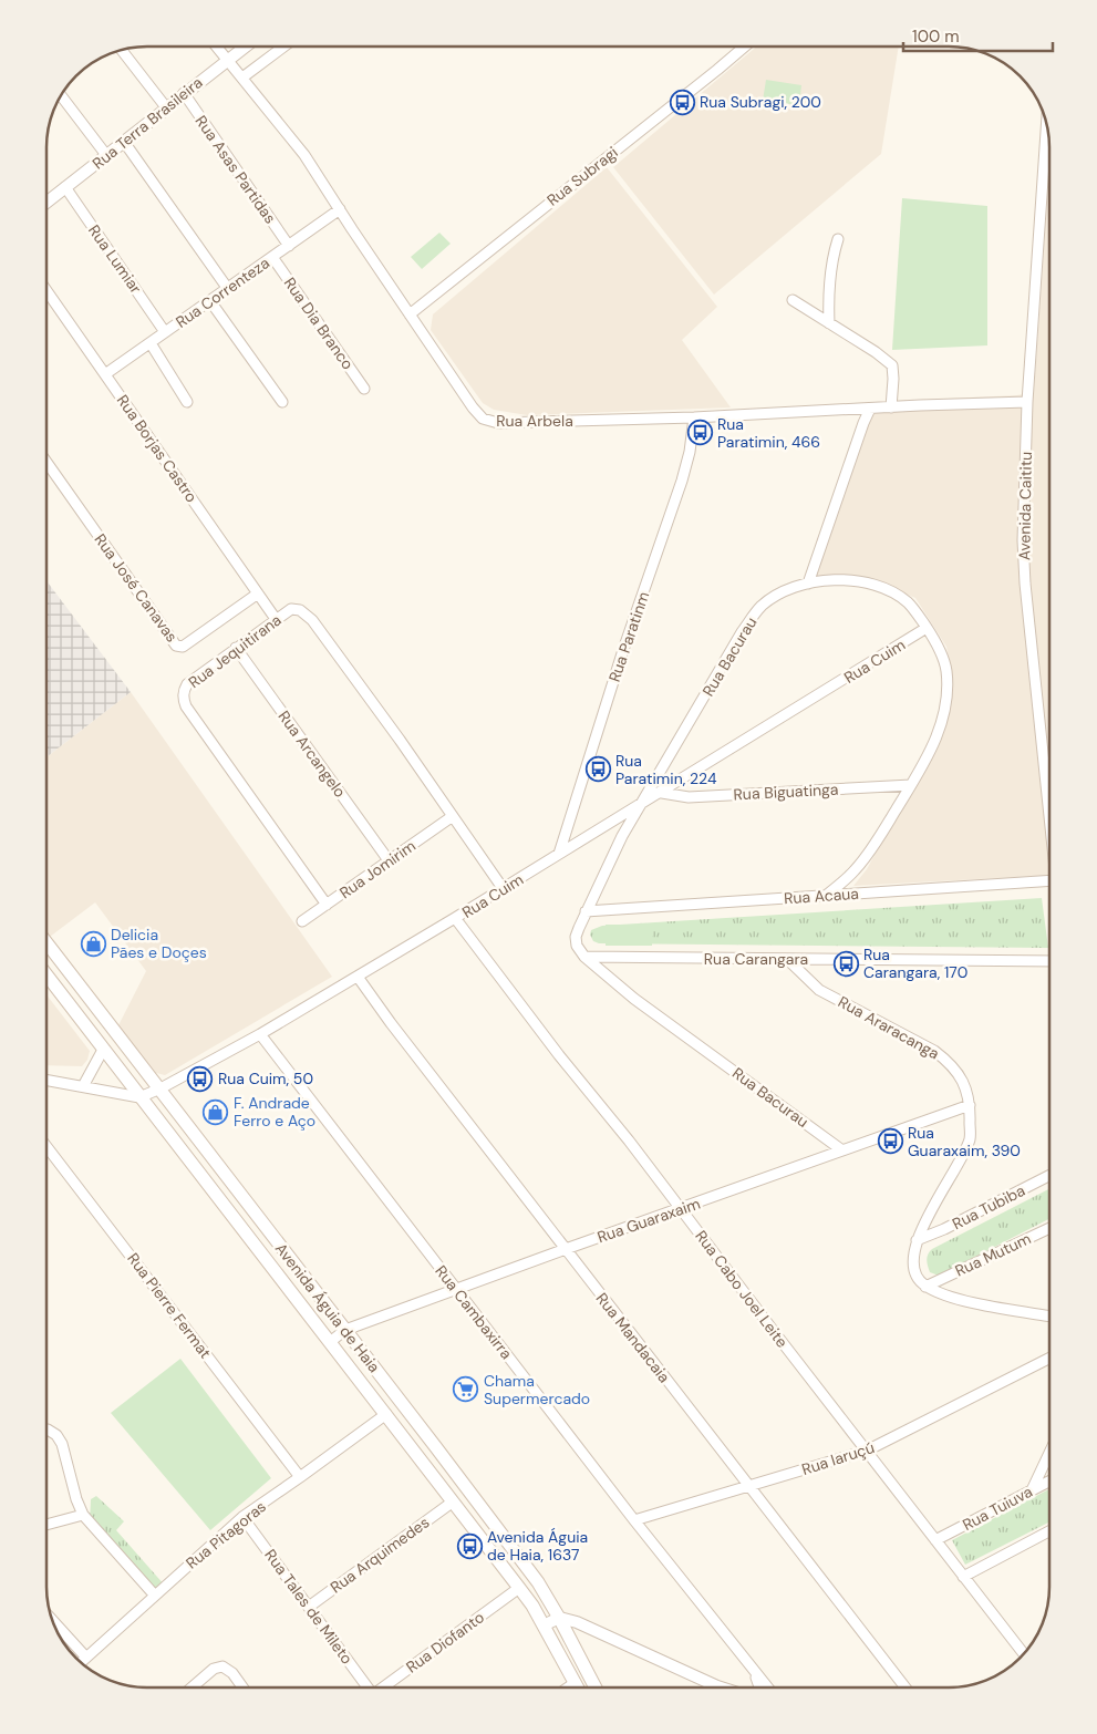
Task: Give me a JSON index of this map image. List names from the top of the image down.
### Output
{
  "streets": {
    "main road": ["Avenida Águia de Haia"],
    "street": [
      "Rua Terra Brasileira",
      "Rua Asas Partidas",
      "Rua Subragi",
      "Rua Lumiar",
      "Rua Correnteza",
      "Rua Dia Branco",
      "Rua Arbela",
      "Rua Borjas Castro",
      "Avenida Caititu",
      "Rua José Canavas",
      "Rua Paratinm",
      "Rua Jequitirana",
      "Rua Bacurau",
      "Rua Cuim",
      "Rua Arcangelo",
      "Rua Biguatinga",
      "Rua Jomirim",
      "Rua Acaua",
      "Rua Carangara",
      "Rua Araracanga",
      "Rua Tubiba",
      "Rua Guaraxaim",
      "Rua Mutum",
      "Rua Cabo Joel Leite",
      "Rua Pierre Fermat",
      "Rua Cambaxirra",
      "Rua Mandacaia",
      "Rua Iaruçú",
      "Rua Tuiuva",
      "Rua Pitagoras",
      "Rua Arquimedes",
      "Rua Tales de Mileto",
      "Rua Diofanto"
    ]
  },
  "crossings": [
    ["Rua Terra Brasileira", "Rua Asas Partidas"],
    ["Rua Terra Brasileira", "Rua Lumiar"],
    ["Rua Terra Brasileira", "Rua Arbela"],
    ["Rua Asas Partidas", "Rua Correnteza"],
    ["Rua Subragi", "Rua Arbela"],
    ["Rua Lumiar", "Rua Correnteza"],
    ["Rua Correnteza", "Rua Dia Branco"],
    ["Rua Correnteza", "Rua Arbela"],
    ["Rua Correnteza", "Rua Borjas Castro"],
    ["Rua Arbela", "Avenida Caititu"],
    ["Rua Arbela", "Rua Paratinm"],
    ["Rua Borjas Castro", "Rua José Canavas"],
    ["Rua Borjas Castro", "Rua Jequitirana"],
    ["Rua Paratinm", "Rua Cuim"],
    ["Rua Jequitirana", "Rua Cuim"],
    ["Rua Jequitirana", "Rua Arcangelo"],
    ["Rua Jequitirana", "Rua Jomirim"],
    ["Rua Bacurau", "Rua Cuim"],
    ["Rua Bacurau", "Rua Biguatinga"],
    ["Rua Bacurau", "Rua Acaua"],
    ["Rua Bacurau", "Rua Carangara"],
    ["Rua Bacurau", "Rua Guaraxaim"],
    ["Rua Cuim", "Rua Biguatinga"],
    ["Rua Cuim", "Rua Cabo Joel Leite"],
    ["Rua Cuim", "Avenida Águia de Haia"],
    ["Rua Cuim", "Rua Cambaxirra"],
    ["Rua Cuim", "Rua Mandacaia"],
    ["Rua Arcangelo", "Rua Jomirim"],
    ["Rua Carangara", "Rua Araracanga"],
    ["Rua Araracanga", "Rua Tubiba"],
    ["Rua Araracanga", "Rua Guaraxaim"],
    ["Rua Araracanga", "Rua Mutum"],
    ["Rua Guaraxaim", "Rua Cabo Joel Leite"],
    ["Rua Guaraxaim", "Avenida Águia de Haia"],
    ["Rua Guaraxaim", "Rua Cambaxirra"],
    ["Rua Guaraxaim", "Rua Mandacaia"],
    ["Rua Cabo Joel Leite", "Rua Iaruçú"],
    ["Rua Cabo Joel Leite", "Rua Tuiuva"],
    ["Rua Pierre Fermat", "Rua Pitagoras"],
    ["Avenida Águia de Haia", "Rua Pitagoras"],
    ["Avenida Águia de Haia", "Rua Arquimedes"],
    ["Avenida Águia de Haia", "Rua Diofanto"],
    ["Rua Cambaxirra", "Rua Iaruçú"],
    ["Rua Mandacaia", "Rua Iaruçú"],
    ["Rua Pitagoras", "Rua Tales de Mileto"],
    ["Rua Arquimedes", "Rua Tales de Mileto"]
  ],
  "places": {
    "bus stop": [
      "Rua Subragi, 200",
      "Rua Paratimin, 466",
      "Rua Paratimin, 224",
      "Rua Carangara, 170",
      "Rua Cuim, 50",
      "Rua Guaraxaim, 390",
      "Avenida Águia de Haia, 1637"
    ],
    "shop": ["Delicia Pães e Doçes", "F. Andrade Ferro e Aço"],
    "supermarket": ["Chama Supermercado"]
  },
  "scale_bar": "100 m"
}
